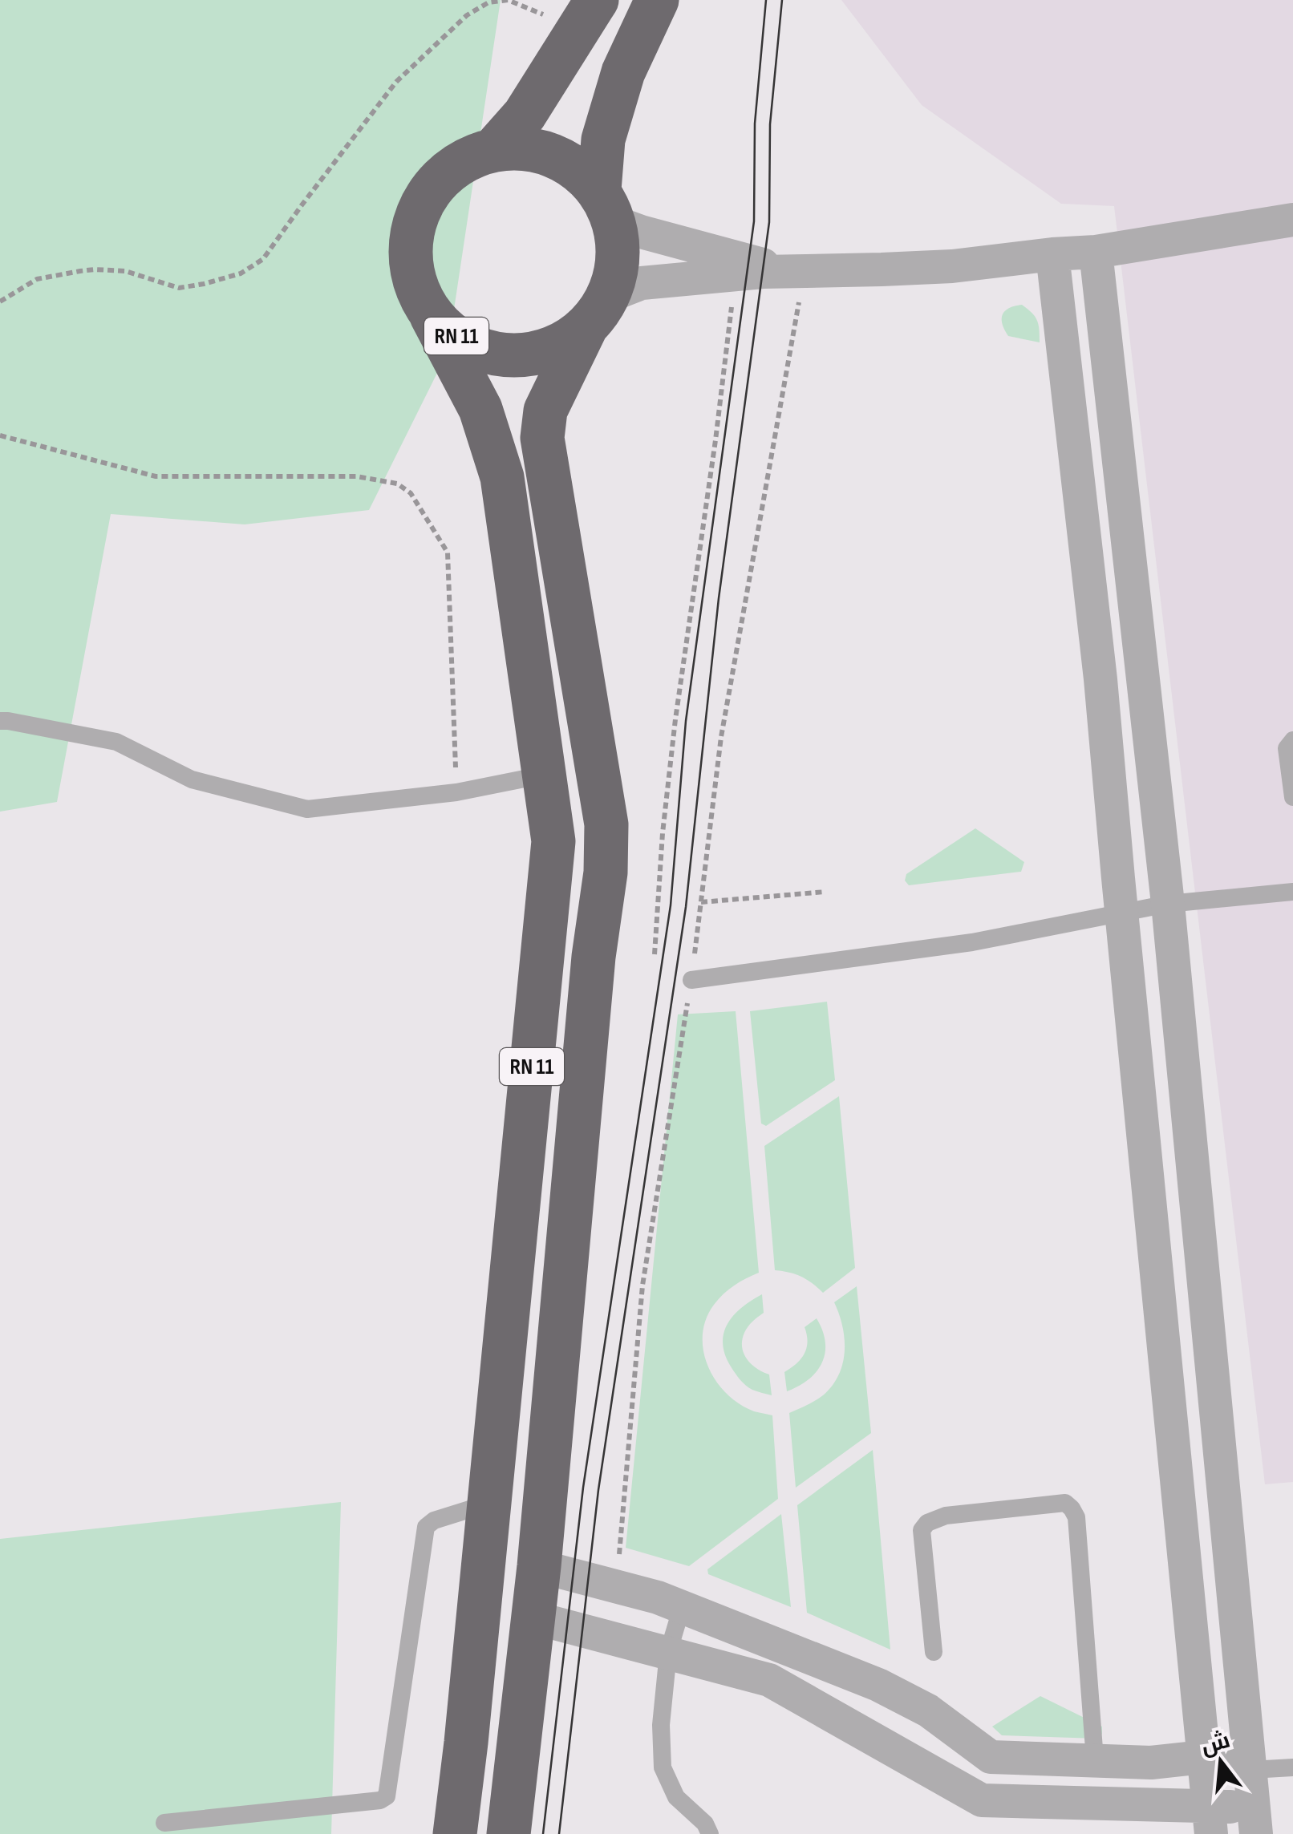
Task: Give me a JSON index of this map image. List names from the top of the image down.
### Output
{
  "streets": {
    "highway": ["RN 11"]
  },
  "north": "top"
}
